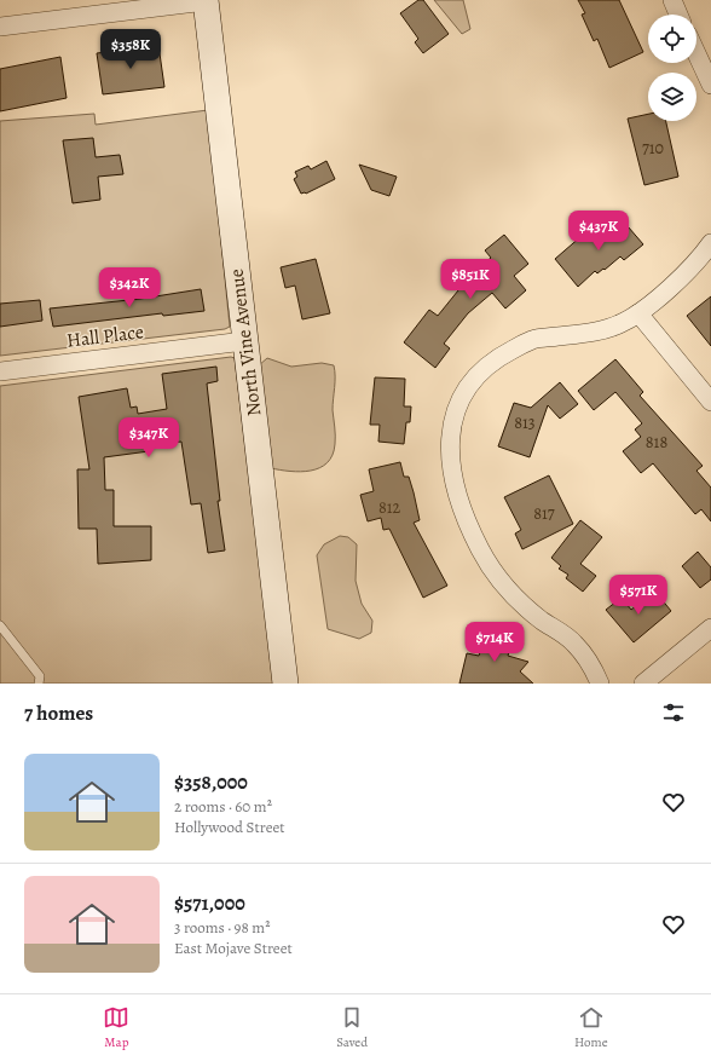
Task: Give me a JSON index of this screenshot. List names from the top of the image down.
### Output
{
  "streets": {
    "street": ["Hall Place", "North Vine Avenue"]
  },
  "crossings": [
    ["Hall Place", "North Vine Avenue"]
  ],
  "house_numbers": [
    "710",
    "813",
    "818",
    "812",
    "817"
  ],
  "page": {
    "price": [
      "$358K",
      "$437K",
      "$851K",
      "$342K",
      "$347K",
      "$571K",
      "$714K"
    ],
    "heading": "7 homes",
    "list": [
      {
        "name": "$358,000",
        "note": "2 rooms · 60 m² · Hollywood Street"
      },
      {
        "name": "$571,000",
        "note": "3 rooms · 98 m² · East Mojave Street"
      }
    ],
    "tabs": ["Map", "Saved", "Home"]
  }
}
